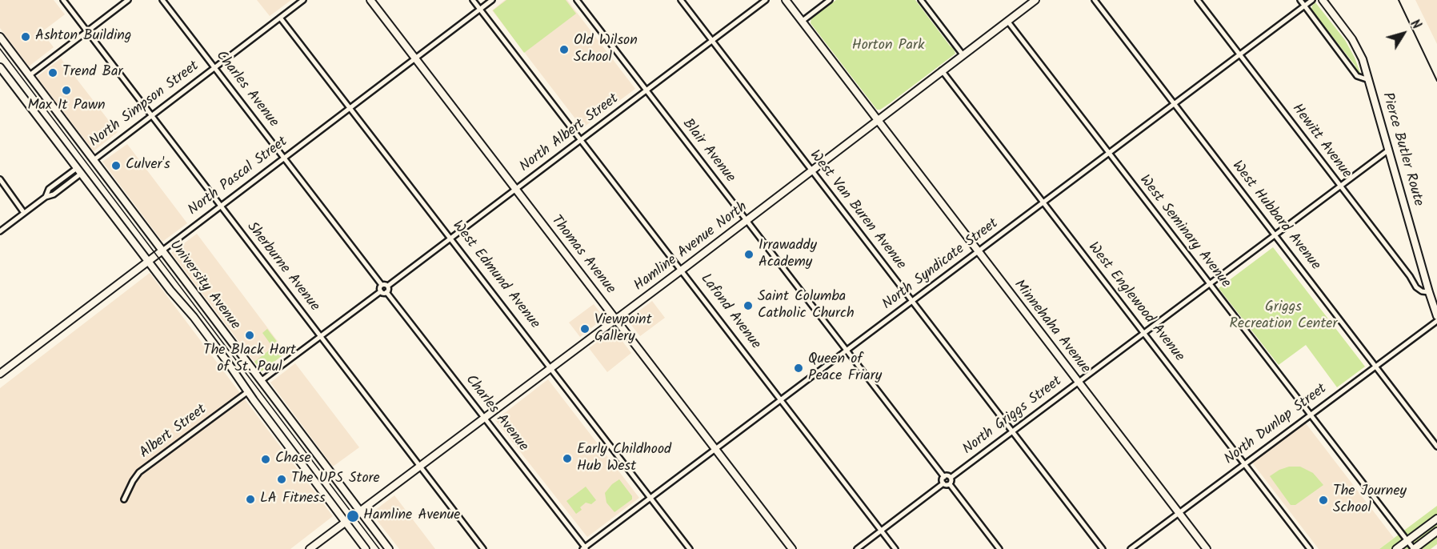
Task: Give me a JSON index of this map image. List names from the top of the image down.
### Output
{
  "streets": {
    "street": [
      "Charles Avenue",
      "North Simpson Street",
      "North Albert Street",
      "Hewitt Avenue",
      "Pierce Butler Route",
      "Blair Avenue",
      "North Pascal Street",
      "West Van Buren Avenue",
      "West Hubbard Avenue",
      "West Seminary Avenue",
      "Hamline Avenue North",
      "Thomas Avenue",
      "North Syndicate Street",
      "Sherburne Avenue",
      "West Edmund Avenue",
      "University Avenue",
      "West Englewood Avenue",
      "Lafond Avenue",
      "Minnehaha Avenue",
      "North Griggs Street",
      "North Dunlap Street",
      "Albert Street"
    ]
  },
  "crossings": [
    ["Charles Avenue", "North Simpson Street"],
    ["Charles Avenue", "North Albert Street"],
    ["Charles Avenue", "North Pascal Street"],
    ["Charles Avenue", "Hamline Avenue North"],
    ["Charles Avenue", "North Syndicate Street"],
    ["North Simpson Street", "Sherburne Avenue"],
    ["North Simpson Street", "West Edmund Avenue"],
    ["North Simpson Street", "University Avenue"],
    ["North Albert Street", "Blair Avenue"],
    ["North Albert Street", "West Van Buren Avenue"],
    ["North Albert Street", "Thomas Avenue"],
    ["North Albert Street", "West Edmund Avenue"],
    ["North Albert Street", "Lafond Avenue"],
    ["Hewitt Avenue", "Pierce Butler Route"],
    ["Hewitt Avenue", "North Syndicate Street"],
    ["Hewitt Avenue", "North Griggs Street"],
    ["Pierce Butler Route", "North Griggs Street"],
    ["Blair Avenue", "Hamline Avenue North"],
    ["Blair Avenue", "North Syndicate Street"],
    ["Blair Avenue", "North Griggs Street"],
    ["North Pascal Street", "Thomas Avenue"],
    ["North Pascal Street", "Sherburne Avenue"],
    ["North Pascal Street", "West Edmund Avenue"],
    ["North Pascal Street", "University Avenue"],
    ["North Pascal Street", "Lafond Avenue"],
    ["West Van Buren Avenue", "Hamline Avenue North"],
    ["West Van Buren Avenue", "North Syndicate Street"],
    ["West Van Buren Avenue", "North Griggs Street"],
    ["West Hubbard Avenue", "North Syndicate Street"],
    ["West Hubbard Avenue", "North Griggs Street"],
    ["West Hubbard Avenue", "North Dunlap Street"],
    ["West Seminary Avenue", "Hamline Avenue North"],
    ["West Seminary Avenue", "North Syndicate Street"],
    ["West Seminary Avenue", "North Griggs Street"],
    ["West Seminary Avenue", "North Dunlap Street"],
    ["Hamline Avenue North", "Thomas Avenue"],
    ["Hamline Avenue North", "Sherburne Avenue"],
    ["Hamline Avenue North", "West Edmund Avenue"],
    ["Hamline Avenue North", "University Avenue"],
    ["Hamline Avenue North", "West Englewood Avenue"],
    ["Hamline Avenue North", "Lafond Avenue"],
    ["Hamline Avenue North", "Minnehaha Avenue"],
    ["Thomas Avenue", "North Syndicate Street"],
    ["North Syndicate Street", "West Edmund Avenue"],
    ["North Syndicate Street", "West Englewood Avenue"],
    ["North Syndicate Street", "Lafond Avenue"],
    ["North Syndicate Street", "Minnehaha Avenue"],
    ["University Avenue", "Albert Street"],
    ["West Englewood Avenue", "North Griggs Street"],
    ["West Englewood Avenue", "North Dunlap Street"],
    ["Minnehaha Avenue", "North Griggs Street"],
    ["Minnehaha Avenue", "North Dunlap Street"]
  ],
  "parks": ["Horton Park", "Griggs Recreation Center"],
  "places": [
    "Ashton Building",
    "Old Wilson School",
    "Trend Bar",
    "Max It Pawn",
    "Culver's",
    "Irrawaddy Academy",
    "Saint Columba Catholic Church",
    "Viewpoint Gallery",
    "The Black Hart of St. Paul",
    "Queen of Peace Friary",
    "Early Childhood Hub West",
    "Chase",
    "The UPS Store",
    "LA Fitness",
    "The Journey School",
    "Hamline Avenue"
  ],
  "north": "top right"
}
